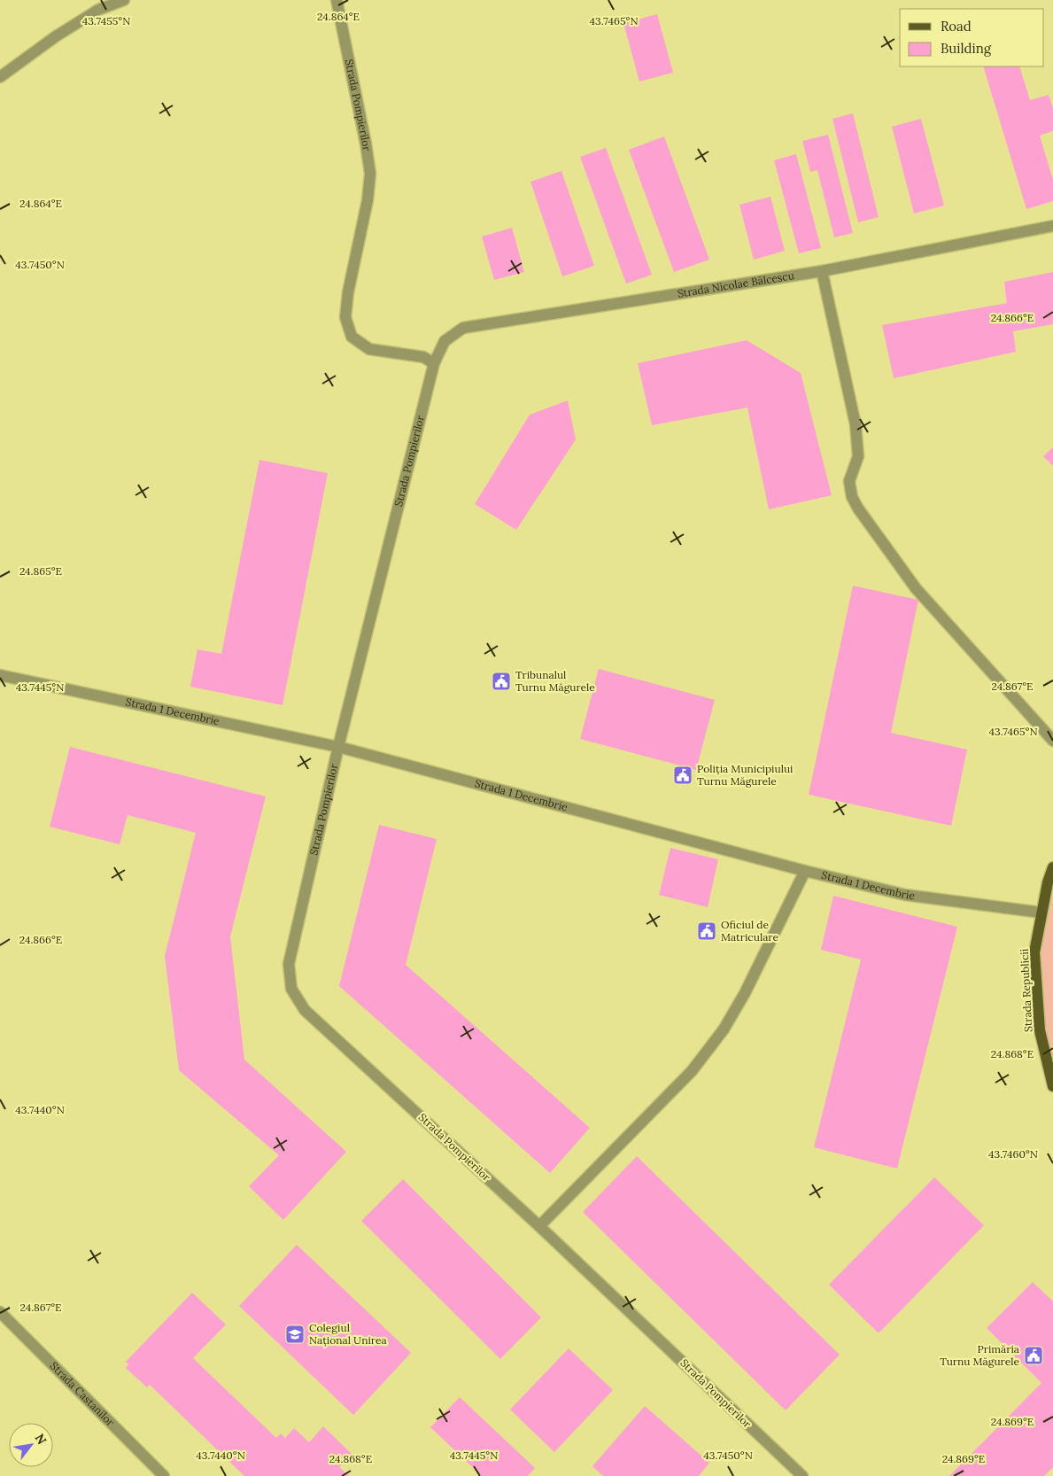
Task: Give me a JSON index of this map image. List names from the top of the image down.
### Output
{
  "streets": {
    "main road": ["Strada Republicii"],
    "street": [
      "Strada Pompierilor",
      "Strada Nicolae Bălcescu",
      "Strada 1 Decembrie",
      "Strada Castanilor"
    ]
  },
  "crossings": [
    ["Strada Pompierilor", "Strada Nicolae Bălcescu"],
    ["Strada Pompierilor", "Strada 1 Decembrie"],
    ["Strada 1 Decembrie", "Strada Republicii"]
  ],
  "places": {
    "public building": [
      "Tribunalul Turnu Măgurele",
      "Poliția Municipiului Turnu Măgurele",
      "Oficiul de Matriculare",
      "Primăria Turnu Măgurele"
    ],
    "school or university": ["Colegiul Național Unirea"]
  },
  "legend": ["Road", "Building"],
  "north": "top right",
  "coordinates": [
    "24.864°E",
    "43.7455°N",
    "43.7465°N",
    "43.7450°N",
    "24.866°E",
    "24.865°E",
    "24.867°E",
    "43.7445°N",
    "24.868°E",
    "43.7440°N",
    "43.7460°N",
    "24.869°E"
  ]
}
